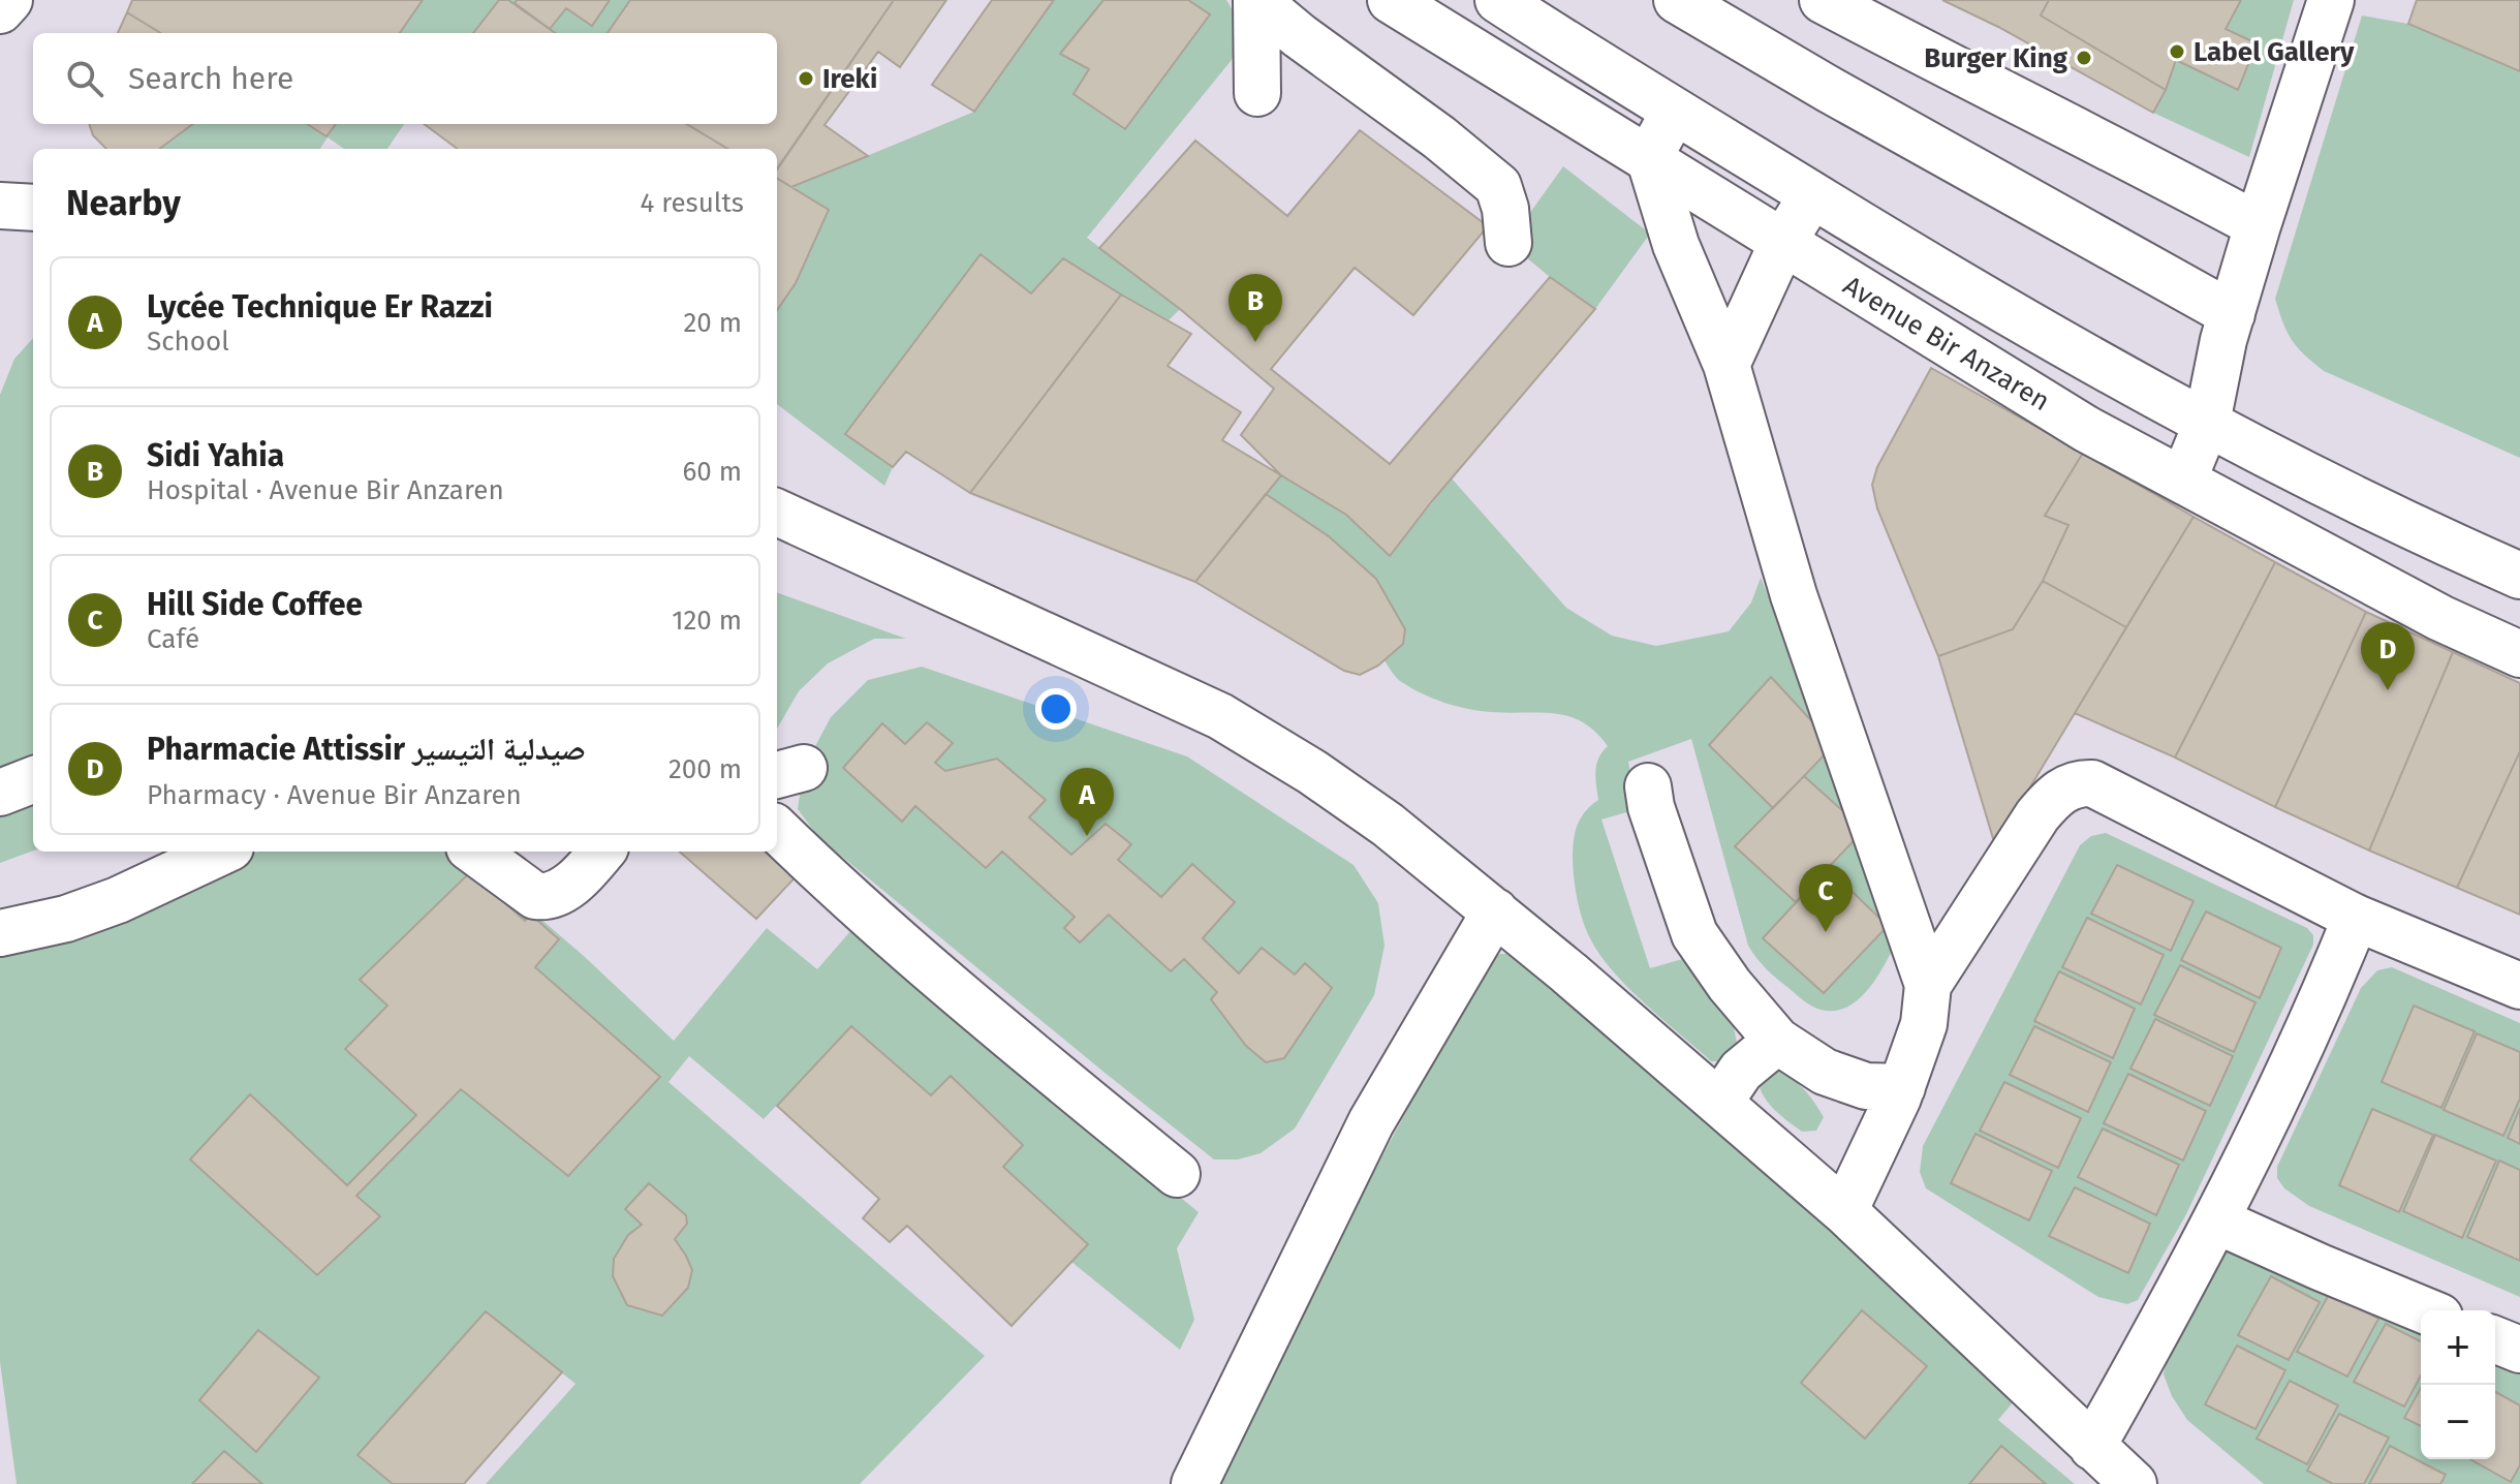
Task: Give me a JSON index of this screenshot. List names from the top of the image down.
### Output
{
  "streets": {
    "street": ["Avenue Bir Anzaren"]
  },
  "places": ["Label Gallery", "Burger King", "Ireki"],
  "page": {
    "search": "Search here",
    "heading": ["Nearby", "4 results"],
    "list": [
      {
        "mark": "A",
        "name": "Lycée Technique Er Razzi",
        "note": "School",
        "value": "20 m"
      },
      {
        "mark": "B",
        "name": "Sidi Yahia",
        "note": "Hospital · Avenue Bir Anzaren",
        "value": "60 m"
      },
      {
        "mark": "C",
        "name": "Hill Side Coffee",
        "note": "Café",
        "value": "120 m"
      },
      {
        "mark": "D",
        "name": "Pharmacie Attissir صيدلية التيسير",
        "note": "Pharmacy · Avenue Bir Anzaren",
        "value": "200 m"
      }
    ],
    "pins": [
      "B",
      "D",
      "A",
      "C"
    ],
    "map_buttons": ["+", "−"]
  }
}
